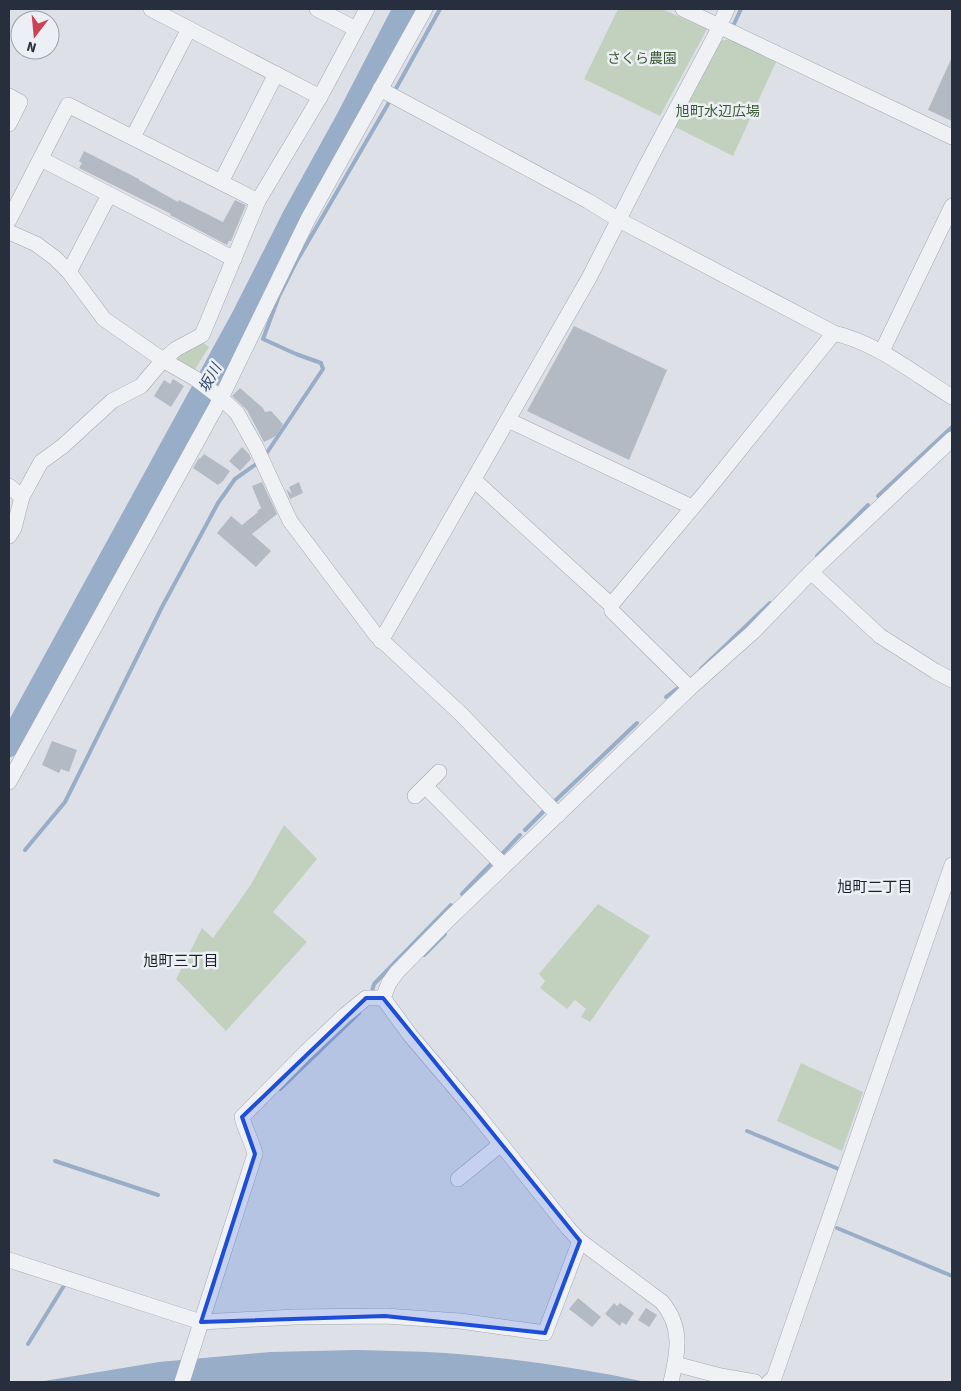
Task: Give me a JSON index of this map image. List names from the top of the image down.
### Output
{
  "districts": ["旭町二丁目", "旭町三丁目"],
  "water": ["坂川"],
  "parks": ["さくら農園", "旭町水辺広場"],
  "north": "bottom"
}
